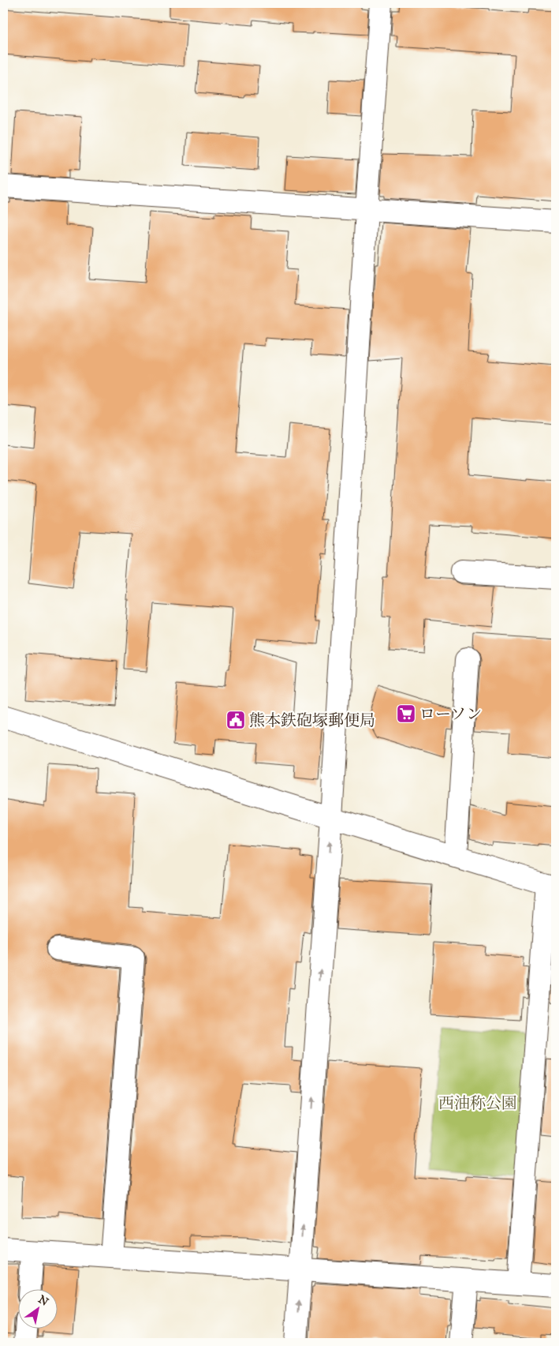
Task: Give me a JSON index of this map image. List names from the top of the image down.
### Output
{
  "parks": ["西油称公園"],
  "places": {
    "supermarket": ["ローソン"],
    "public building": ["熊本鉄砲塚郵便局"]
  },
  "north": "top right"
}
